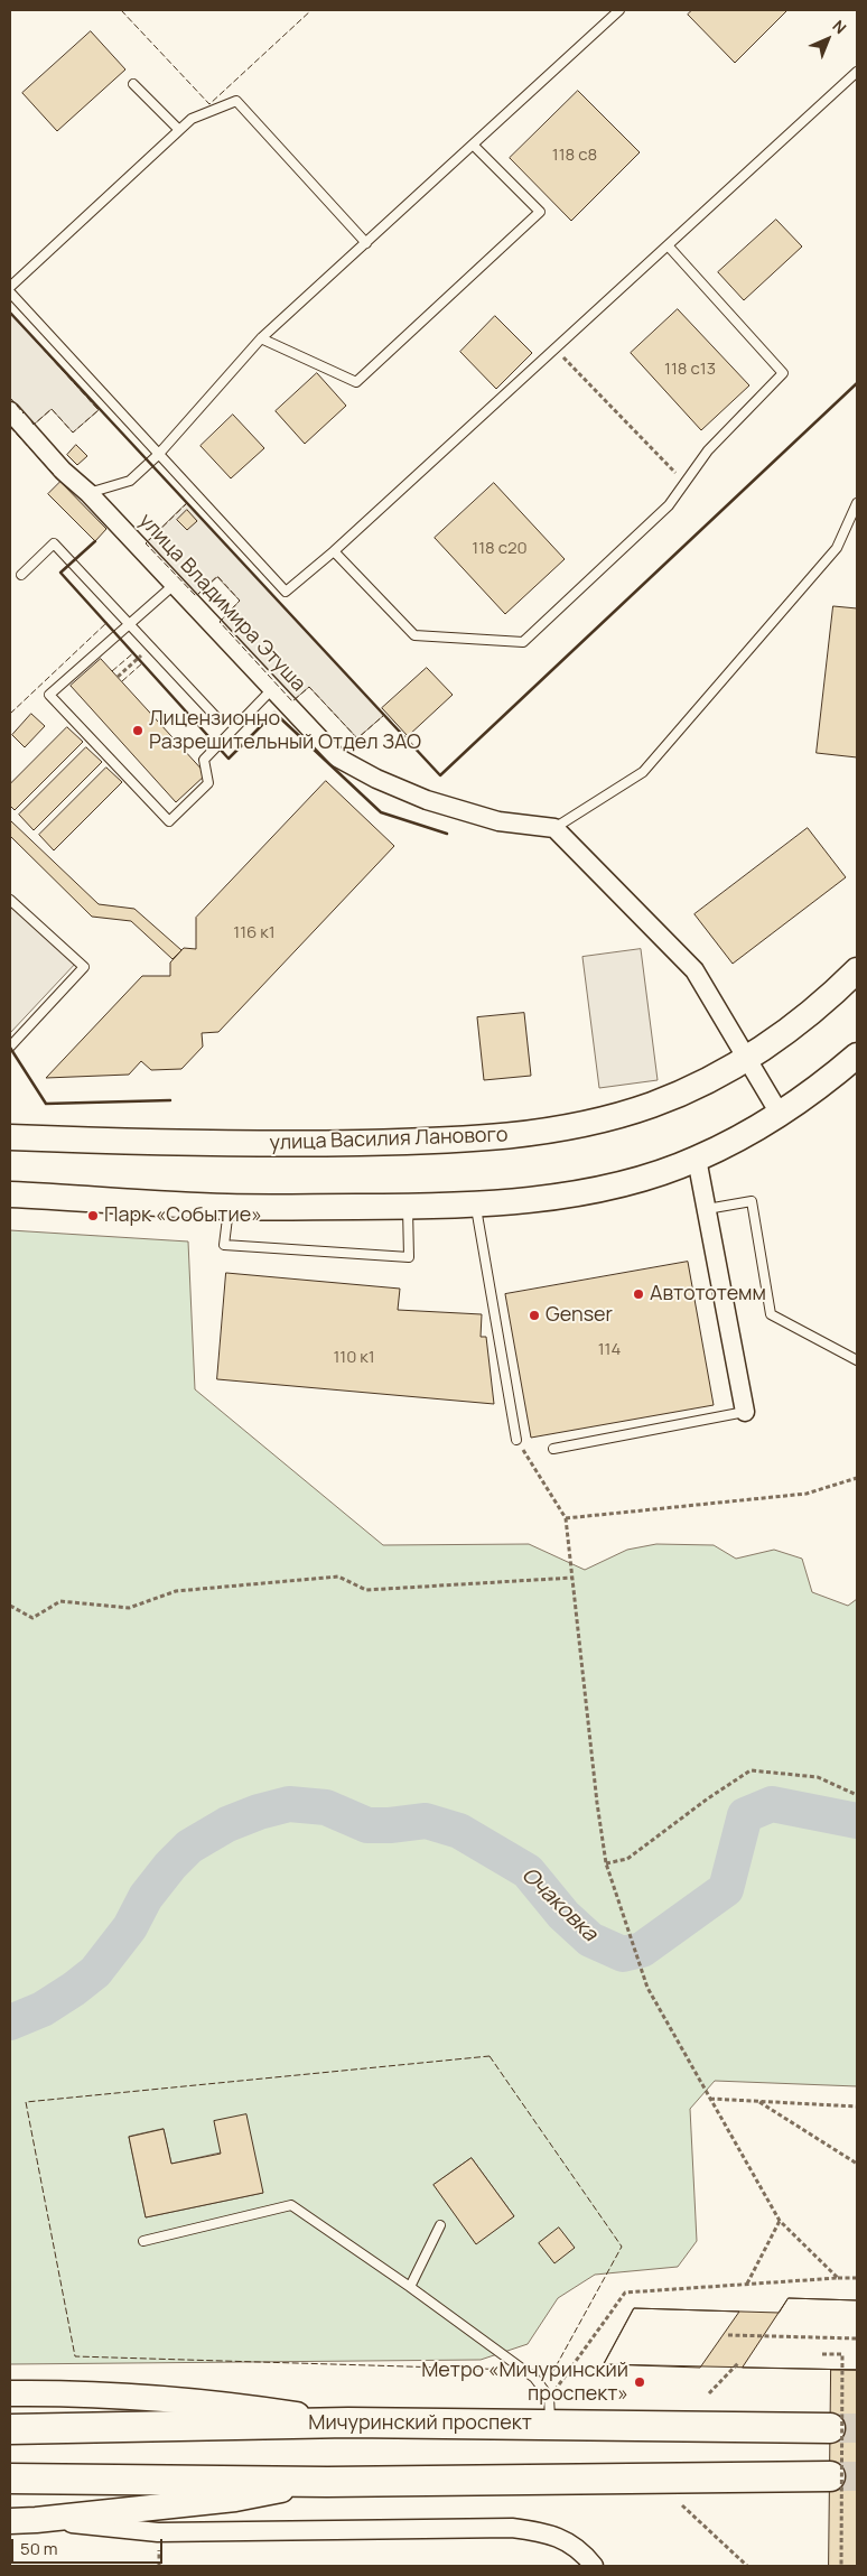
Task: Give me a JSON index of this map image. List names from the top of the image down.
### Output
{
  "streets": {
    "main road": ["Мичуринский проспект"],
    "street": ["улица Владимира Этуша", "улица Василия Ланового"]
  },
  "water": ["Очаковка"],
  "places": [
    "Лицензионно Разрешительный Отдел ЗАО",
    "Парк «Событие»",
    "Автототемм",
    "Genser",
    "Метро «Мичуринский проспект»"
  ],
  "house_numbers": [
    "118 с8",
    "118 с13",
    "118 с20",
    "116 к1",
    "114",
    "110 к1"
  ],
  "scale_bar": "50 m",
  "north": "top right"
}
